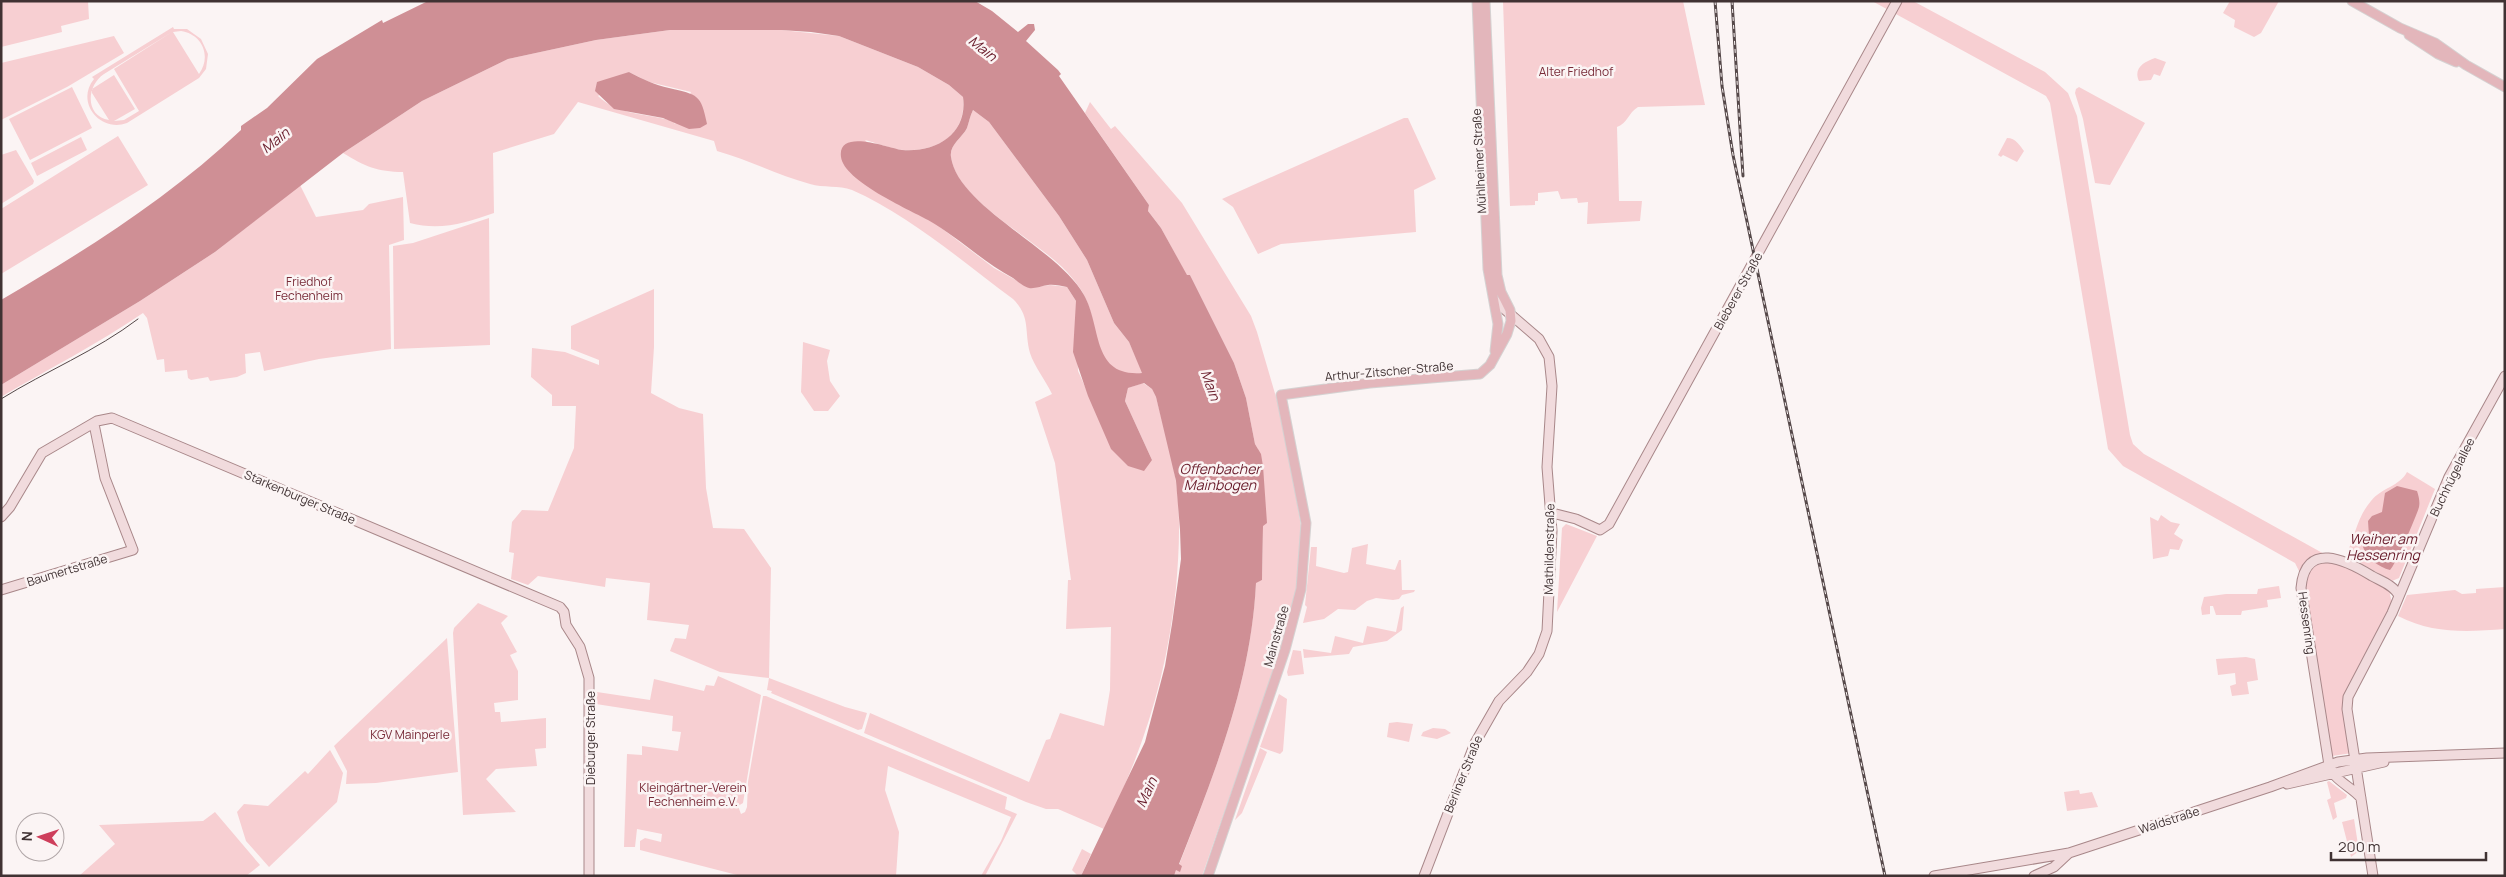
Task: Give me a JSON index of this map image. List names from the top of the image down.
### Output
{
  "streets": {
    "main road": ["Mühlheimer Straße", "Arthur-Zitscher-Straße", "Mainstraße"],
    "street": [
      "Bieberer Straße",
      "Buchhügelallee",
      "Starkenburger Straße",
      "Mathildenstraße",
      "Baumertstraße",
      "Hessenring",
      "Dieburger Straße",
      "Berliner Straße",
      "Waldstraße"
    ]
  },
  "crossings": [
    ["Mühlheimer Straße", "Arthur-Zitscher-Straße"],
    ["Mühlheimer Straße", "Mathildenstraße"],
    ["Bieberer Straße", "Mathildenstraße"],
    ["Arthur-Zitscher-Straße", "Mathildenstraße"],
    ["Arthur-Zitscher-Straße", "Mainstraße"],
    ["Buchhügelallee", "Hessenring"],
    ["Starkenburger Straße", "Dieburger Straße"],
    ["Mathildenstraße", "Berliner Straße"],
    ["Hessenring", "Waldstraße"]
  ],
  "water": ["Main", "Offenbacher Mainbogen", "Weiher am Hessenring"],
  "parks": [
    "Alter Friedhof",
    "Friedhof Fechenheim",
    "KGV Mainperle",
    "Kleingärtner-Verein Fechenheim e.V."
  ],
  "scale_bar": "200 m",
  "north": "left"
}
